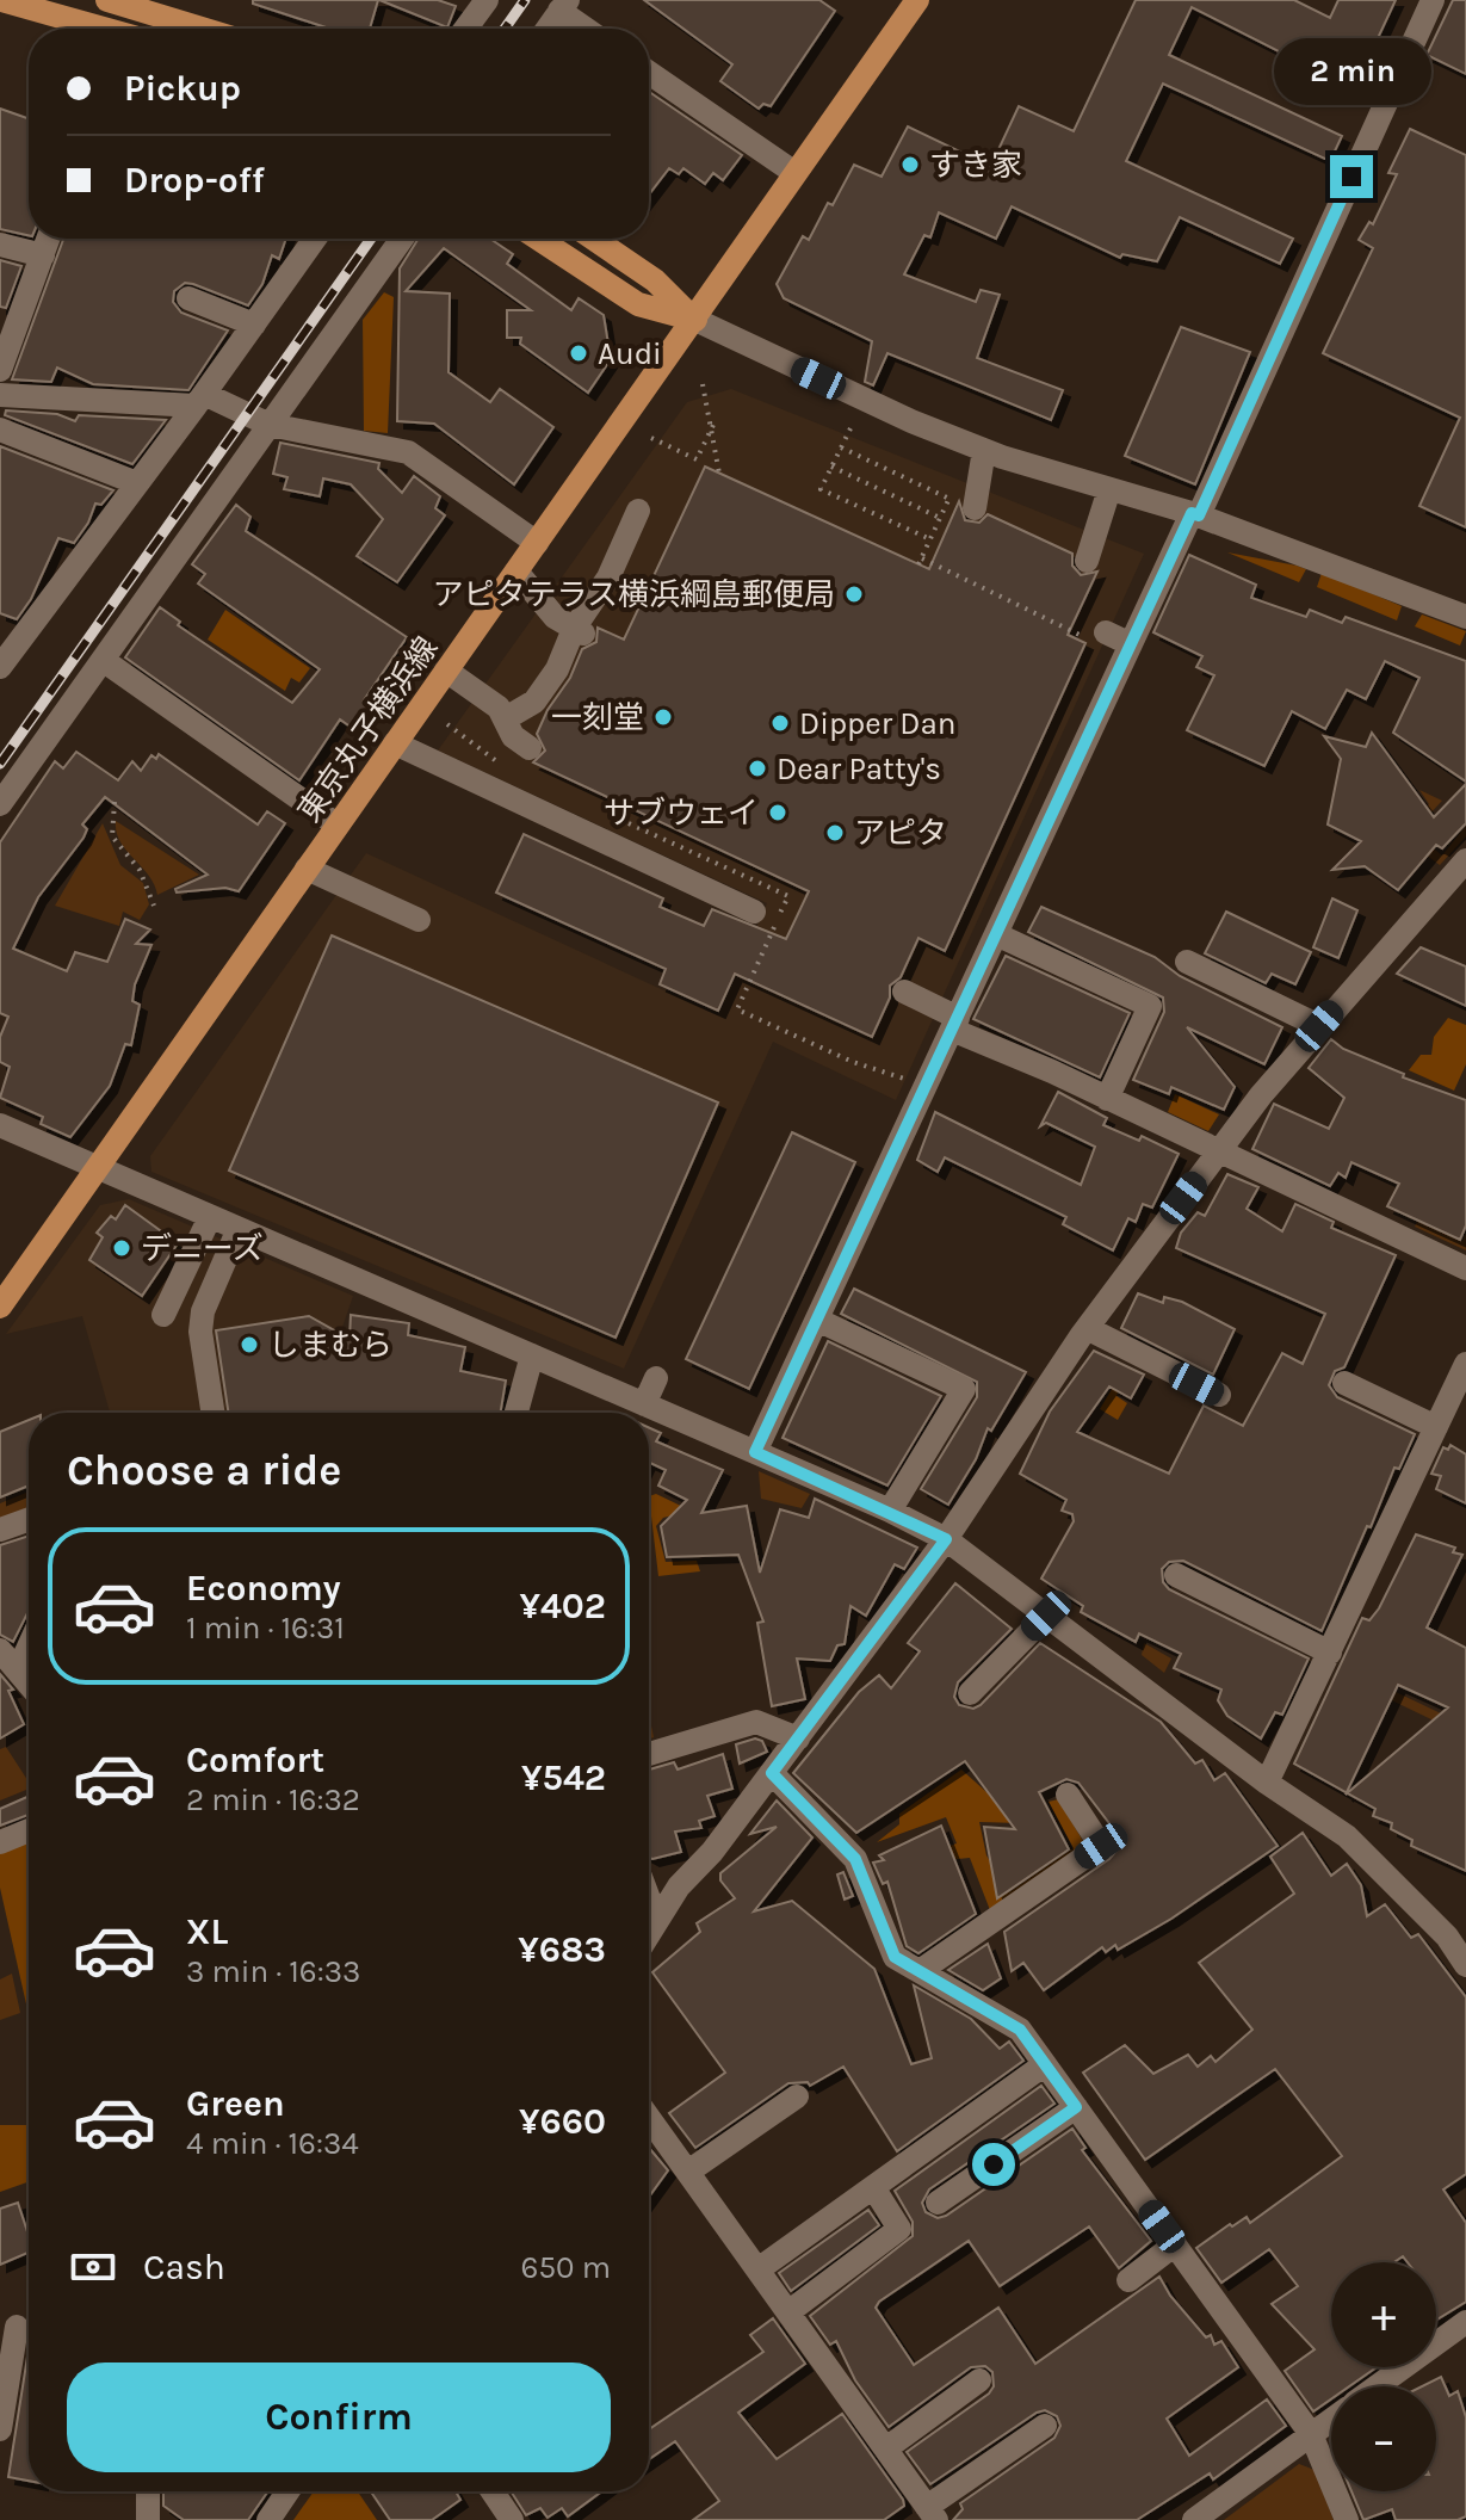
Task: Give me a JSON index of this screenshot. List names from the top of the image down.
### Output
{
  "streets": {
    "main road": ["東京丸子横浜線"]
  },
  "places": [
    "すき家",
    "Audi",
    "アピタテラス横浜綱島郵便局",
    "一刻堂",
    "Dipper Dan",
    "Dear Patty's",
    "サブウェイ",
    "アピタ",
    "デニーズ",
    "しまむら"
  ],
  "page": {
    "banner": ["Pickup", "Drop-off"],
    "bubble": "2 min",
    "heading": "Choose a ride",
    "list": [
      {
        "name": "Economy",
        "note": "1 min · 16:31",
        "value": "¥402"
      },
      {
        "name": "Comfort",
        "note": "2 min · 16:32",
        "value": "¥542"
      },
      {
        "name": "XL",
        "note": "3 min · 16:33",
        "value": "¥683"
      },
      {
        "name": "Green",
        "note": "4 min · 16:34",
        "value": "¥660"
      }
    ],
    "pay": ["Cash", "650 m"],
    "map_buttons": ["+", "−"],
    "buttons": "Confirm"
  }
}
